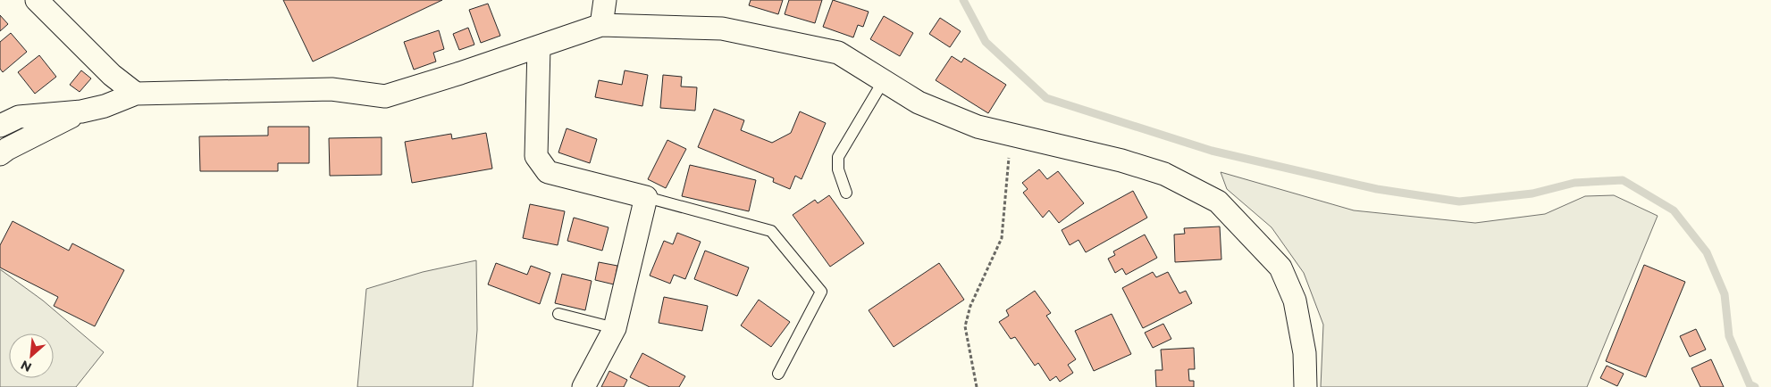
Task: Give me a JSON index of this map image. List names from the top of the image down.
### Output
{
  "north": "bottom left"
}
